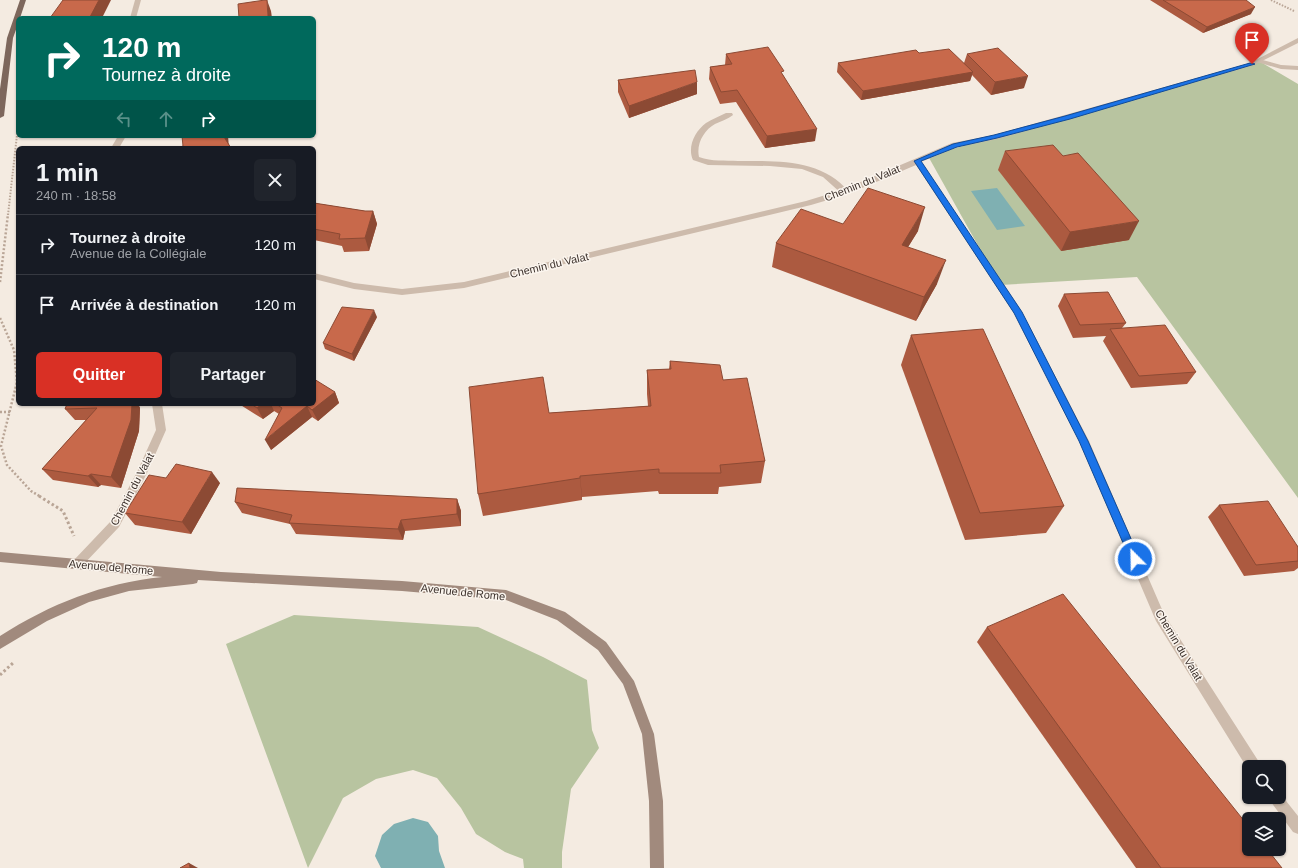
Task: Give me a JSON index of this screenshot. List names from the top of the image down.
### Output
{
  "streets": {
    "street": ["Chemin du Valat", "Avenue de Rome"]
  },
  "crossings": [
    ["Chemin du Valat", "Avenue de Rome"]
  ],
  "page": {
    "turn": ["120 m", "Tournez à droite"],
    "heading": ["1 min", "240 m · 18:58"],
    "list": [
      {
        "name": "Tournez à droite",
        "note": "Avenue de la Collégiale",
        "value": "120 m"
      },
      {
        "name": "Arrivée à destination",
        "value": "120 m"
      }
    ],
    "buttons": ["Quitter", "Partager"]
  }
}
